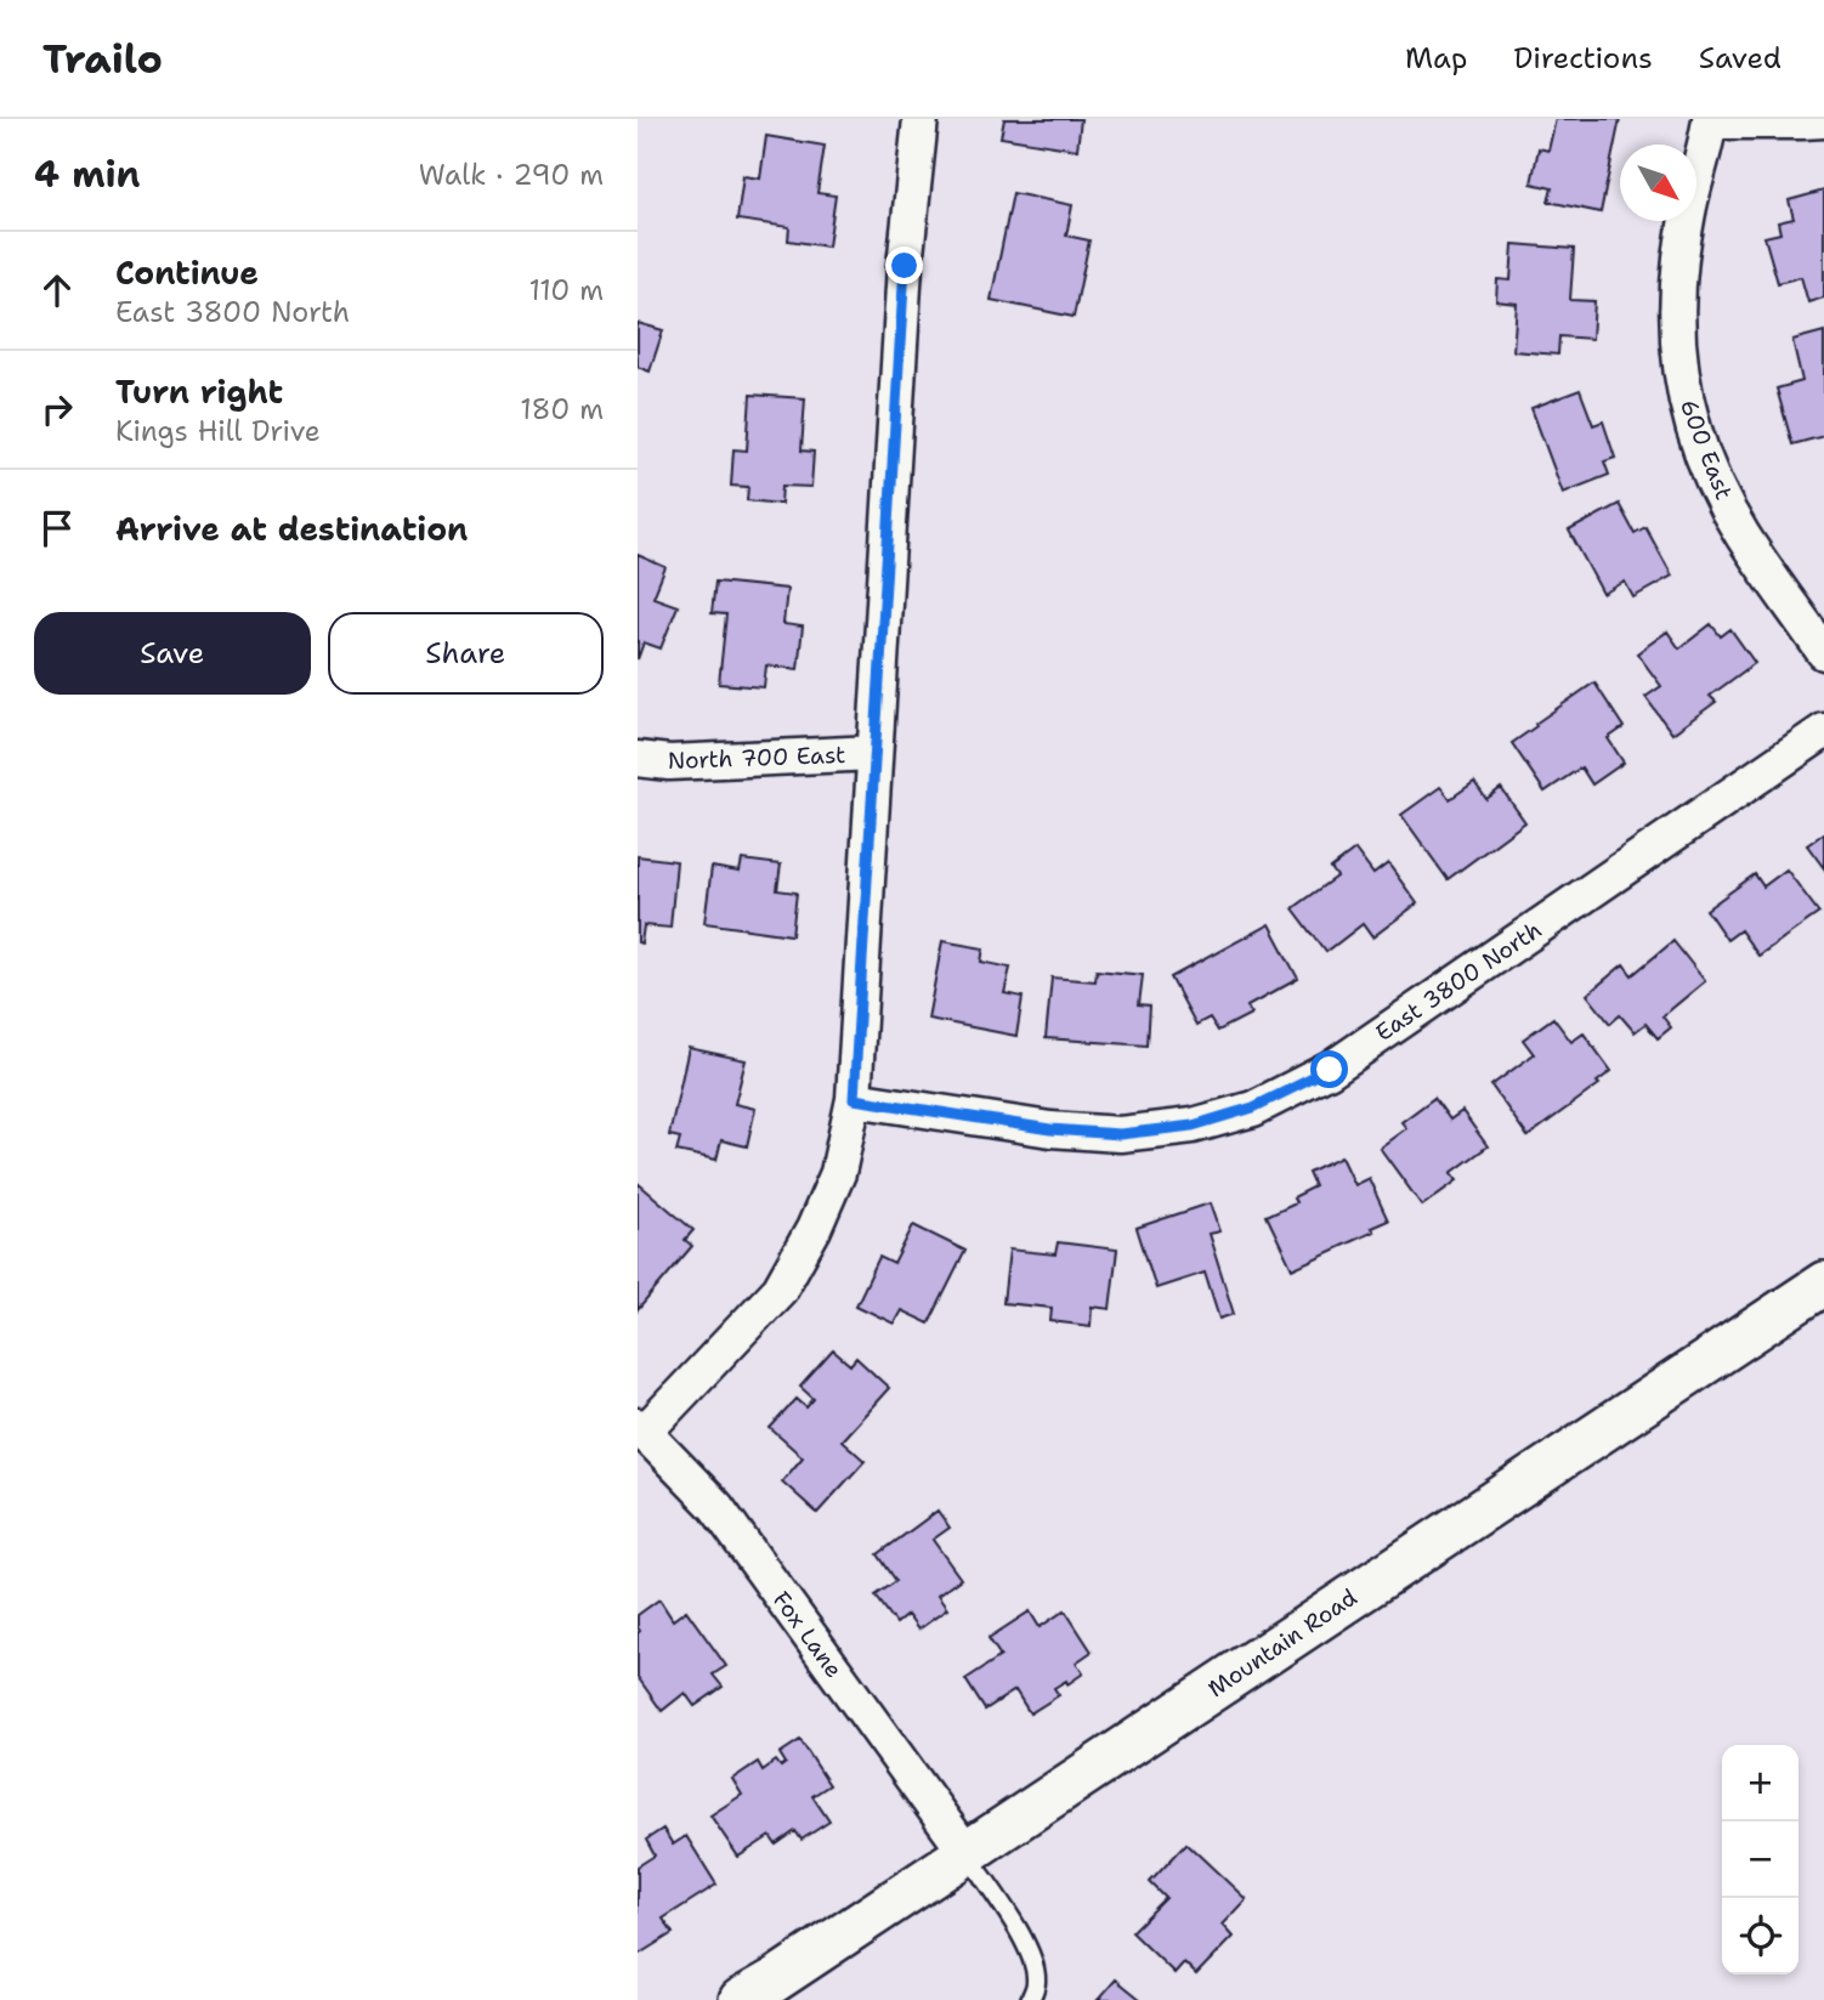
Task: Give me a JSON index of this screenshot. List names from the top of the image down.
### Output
{
  "streets": {
    "street": [
      "600 East",
      "North 700 East",
      "East 3800 North",
      "Fox Lane",
      "Mountain Road"
    ]
  },
  "crossings": [
    ["Fox Lane", "Mountain Road"]
  ],
  "north": "bottom right",
  "page": {
    "header": "Trailo",
    "nav": ["Map", "Directions", "Saved"],
    "heading": ["4 min", "Walk · 290 m"],
    "list": [
      ["Continue", "East 3800 North", "110 m"],
      ["Turn right", "Kings Hill Drive", "180 m"],
      "Arrive at destination"
    ],
    "buttons": ["Save", "Share"],
    "map_buttons": ["+", "−"]
  }
}
